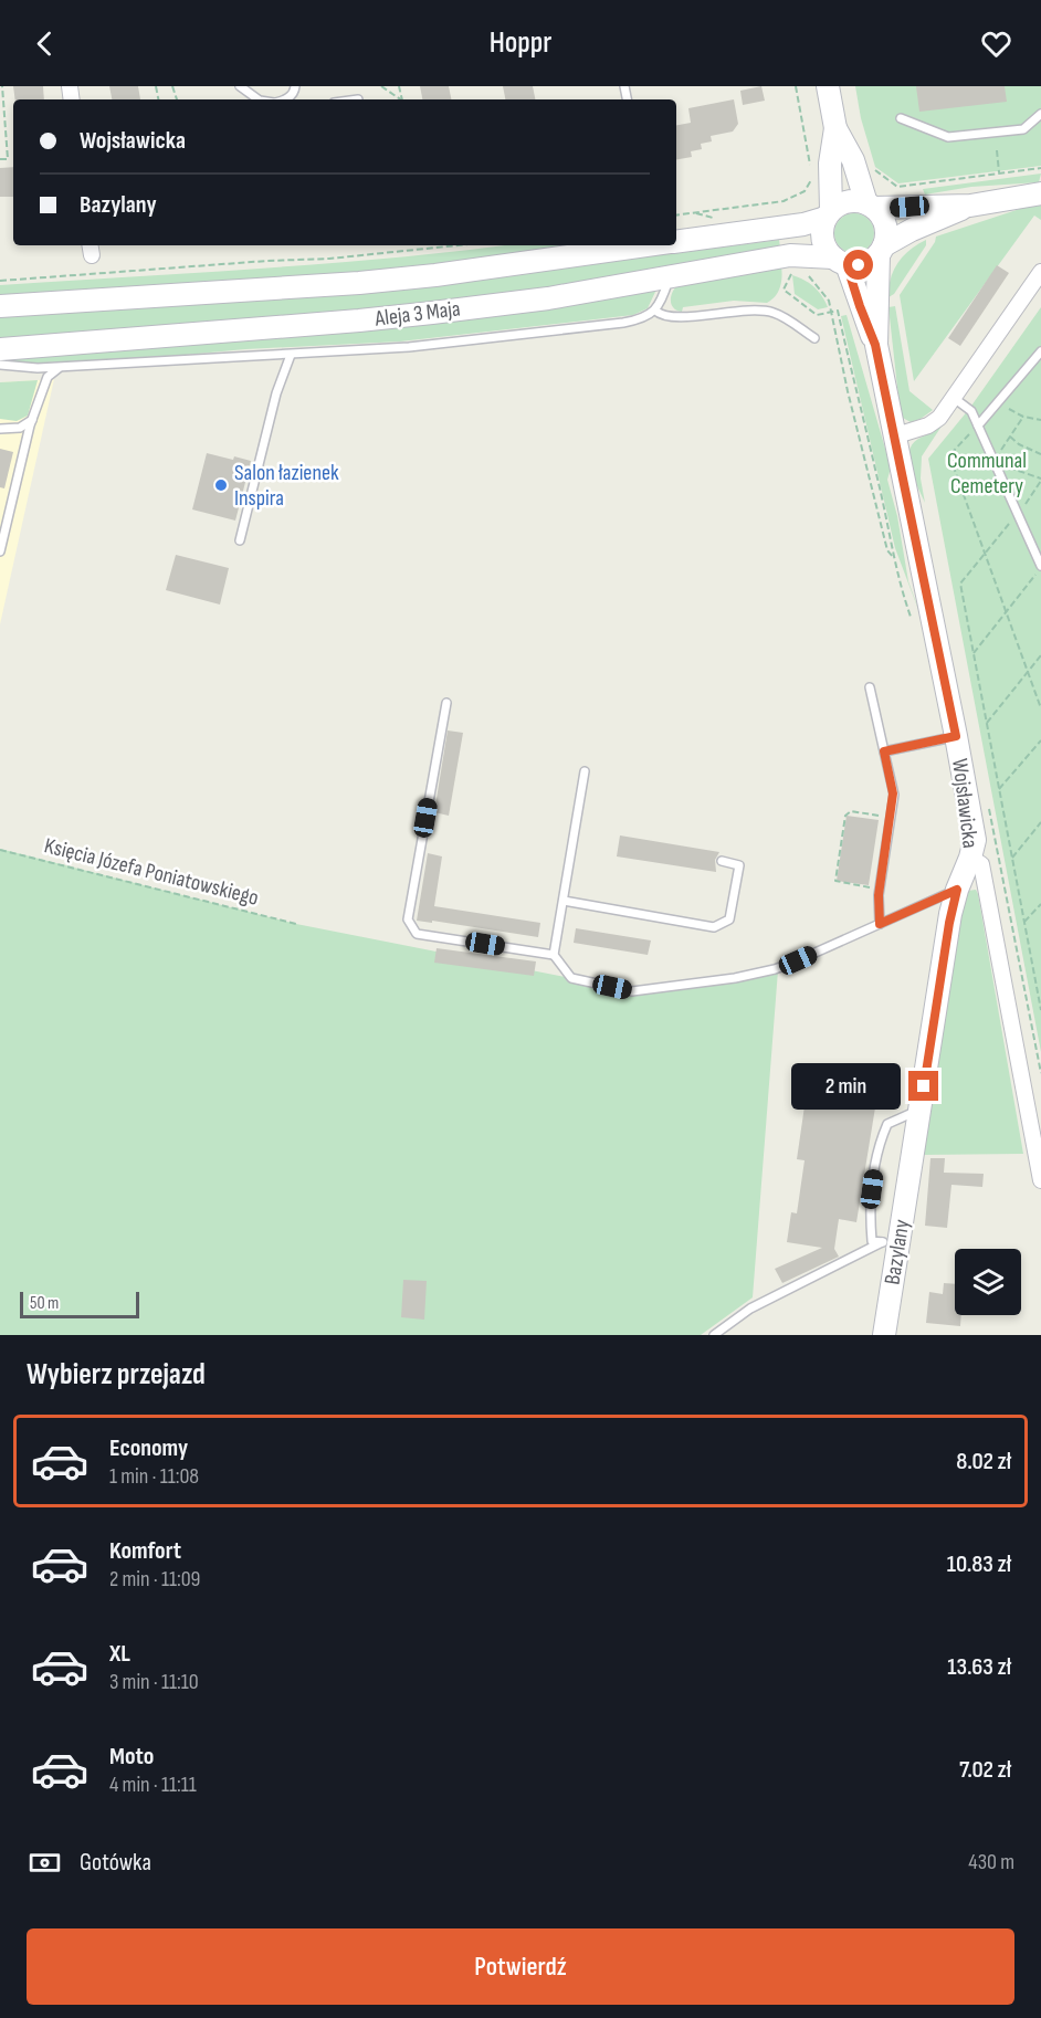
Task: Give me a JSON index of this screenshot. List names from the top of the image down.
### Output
{
  "streets": {
    "street": ["Aleja 3 Maja", "Wojsławicka", "Bazylany"],
    "path": ["Księcia Józefa Poniatowskiego"]
  },
  "crossings": [
    ["Aleja 3 Maja", "Wojsławicka"],
    ["Wojsławicka", "Bazylany"]
  ],
  "parks": ["Communal Cemetery"],
  "places": ["Salon łazienek Inspira"],
  "scale_bar": "50 m",
  "page": {
    "header": "Hoppr",
    "banner": ["Wojsławicka", "Bazylany"],
    "bubble": "2 min",
    "scale": "50 m",
    "heading": "Wybierz przejazd",
    "list": [
      {
        "name": "Economy",
        "note": "1 min · 11:08",
        "value": "8.02 zł"
      },
      {
        "name": "Komfort",
        "note": "2 min · 11:09",
        "value": "10.83 zł"
      },
      {
        "name": "XL",
        "note": "3 min · 11:10",
        "value": "13.63 zł"
      },
      {
        "name": "Moto",
        "note": "4 min · 11:11",
        "value": "7.02 zł"
      }
    ],
    "pay": ["Gotówka", "430 m"],
    "buttons": "Potwierdź"
  }
}
